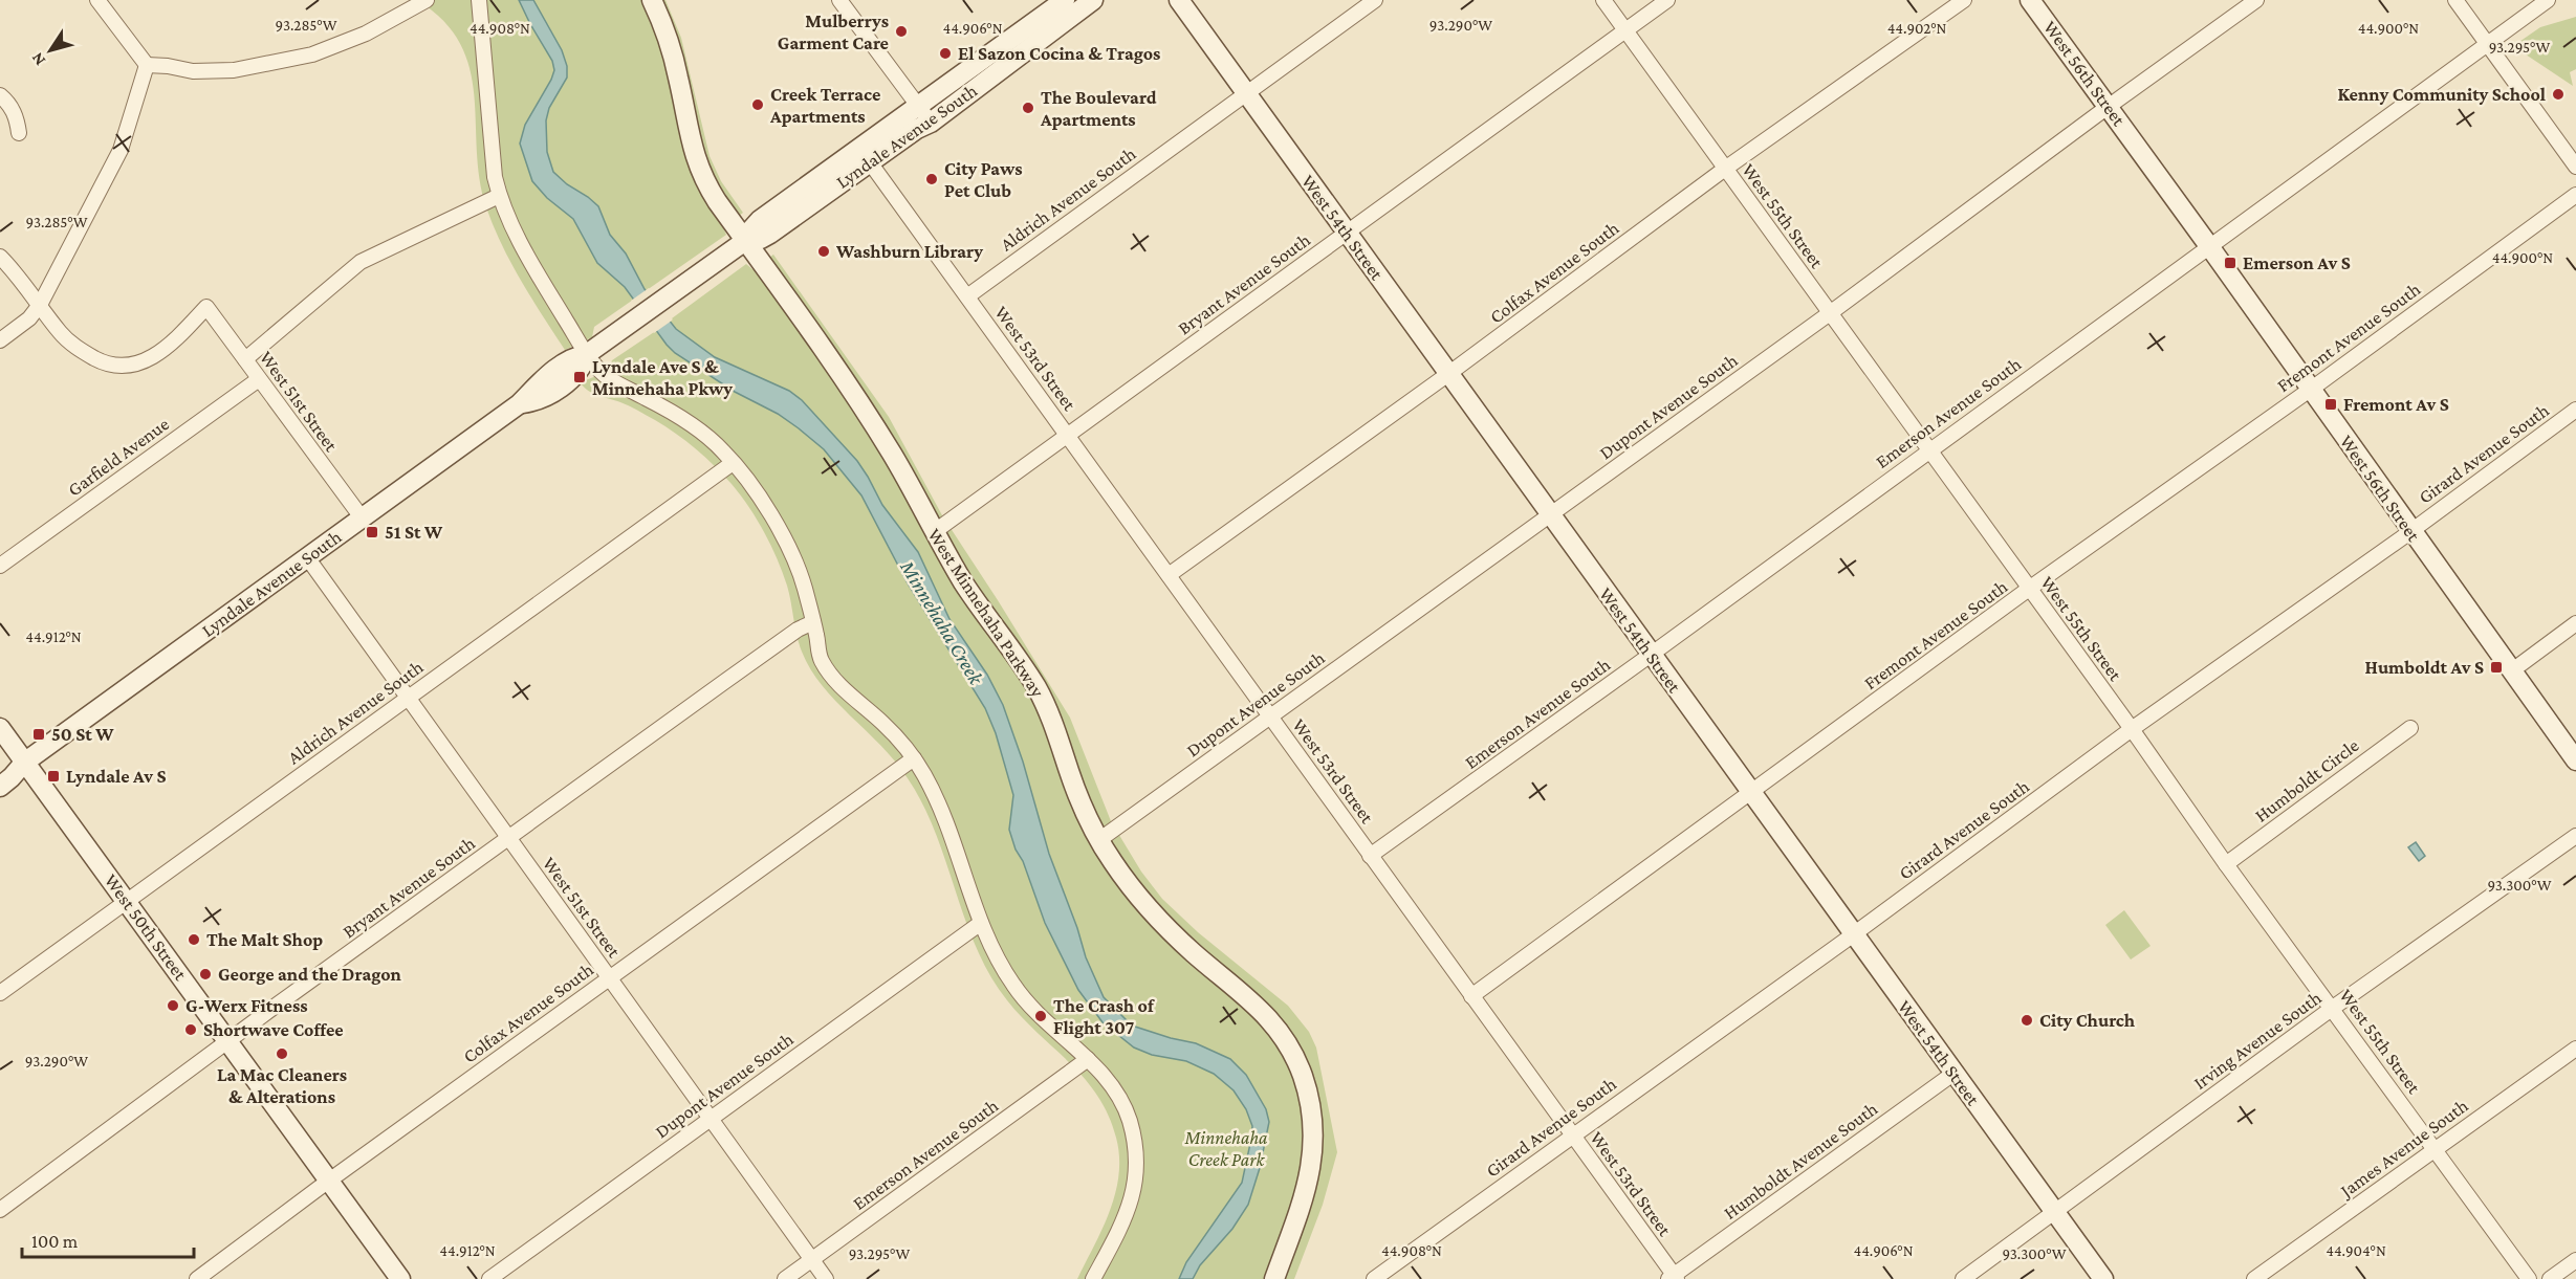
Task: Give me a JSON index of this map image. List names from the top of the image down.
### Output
{
  "streets": {
    "street": [
      "West 56th Street",
      "Lyndale Avenue South",
      "Aldrich Avenue South",
      "West 55th Street",
      "West 54th Street",
      "Colfax Avenue South",
      "Bryant Avenue South",
      "Fremont Avenue South",
      "West 53rd Street",
      "West 51st Street",
      "Dupont Avenue South",
      "Emerson Avenue South",
      "Girard Avenue South",
      "Garfield Avenue",
      "West Minnehaha Parkway",
      "Humboldt Circle",
      "West 50th Street",
      "Irving Avenue South",
      "James Avenue South",
      "Humboldt Avenue South"
    ]
  },
  "crossings": [
    ["West 56th Street", "Fremont Avenue South"],
    ["West 56th Street", "Dupont Avenue South"],
    ["West 56th Street", "Emerson Avenue South"],
    ["West 56th Street", "Girard Avenue South"],
    ["Lyndale Avenue South", "West 53rd Street"],
    ["Lyndale Avenue South", "West 51st Street"],
    ["Lyndale Avenue South", "West Minnehaha Parkway"],
    ["Lyndale Avenue South", "West 50th Street"],
    ["Aldrich Avenue South", "West 54th Street"],
    ["Aldrich Avenue South", "West 53rd Street"],
    ["Aldrich Avenue South", "West 51st Street"],
    ["Aldrich Avenue South", "West 50th Street"],
    ["West 55th Street", "Colfax Avenue South"],
    ["West 55th Street", "Bryant Avenue South"],
    ["West 55th Street", "Fremont Avenue South"],
    ["West 55th Street", "Dupont Avenue South"],
    ["West 55th Street", "Emerson Avenue South"],
    ["West 55th Street", "Girard Avenue South"],
    ["West 55th Street", "Humboldt Circle"],
    ["West 55th Street", "Irving Avenue South"],
    ["West 55th Street", "James Avenue South"],
    ["West 54th Street", "Colfax Avenue South"],
    ["West 54th Street", "Bryant Avenue South"],
    ["West 54th Street", "Fremont Avenue South"],
    ["West 54th Street", "Dupont Avenue South"],
    ["West 54th Street", "Emerson Avenue South"],
    ["West 54th Street", "Girard Avenue South"],
    ["West 54th Street", "Irving Avenue South"],
    ["West 54th Street", "Humboldt Avenue South"],
    ["Colfax Avenue South", "West 53rd Street"],
    ["Colfax Avenue South", "West 51st Street"],
    ["Colfax Avenue South", "West 50th Street"],
    ["Bryant Avenue South", "West 53rd Street"],
    ["Bryant Avenue South", "West 51st Street"],
    ["Bryant Avenue South", "West Minnehaha Parkway"],
    ["Bryant Avenue South", "West 50th Street"],
    ["Fremont Avenue South", "West 53rd Street"],
    ["West 53rd Street", "Dupont Avenue South"],
    ["West 53rd Street", "Emerson Avenue South"],
    ["West 53rd Street", "Girard Avenue South"],
    ["West 53rd Street", "Humboldt Avenue South"],
    ["West 51st Street", "Dupont Avenue South"],
    ["West 51st Street", "Emerson Avenue South"],
    ["West 51st Street", "Garfield Avenue"],
    ["Dupont Avenue South", "West Minnehaha Parkway"]
  ],
  "water": ["Minnehaha Creek"],
  "parks": ["Minnehaha Creek Park"],
  "places": {
    "other": [
      "Mulberrys Garment Care",
      "El Sazon Cocina & Tragos",
      "Kenny Community School",
      "Creek Terrace Apartments",
      "The Boulevard Apartments",
      "City Paws Pet Club",
      "Washburn Library",
      "The Malt Shop",
      "George and the Dragon",
      "G-Werx Fitness",
      "The Crash of Flight 307",
      "City Church",
      "Shortwave Coffee",
      "La Mac Cleaners & Alterations"
    ],
    "transit": [
      "Emerson Av S",
      "Lyndale Ave S & Minnehaha Pkwy",
      "Fremont Av S",
      "51 St W",
      "Humboldt Av S",
      "50 St W",
      "Lyndale Av S"
    ]
  },
  "scale_bar": "100 m",
  "north": "bottom left",
  "coordinates": [
    "93.290°W",
    "93.285°W",
    "44.908°N",
    "44.906°N",
    "44.902°N",
    "44.900°N",
    "93.295°W",
    "44.912°N",
    "93.300°W",
    "44.904°N"
  ]
}
